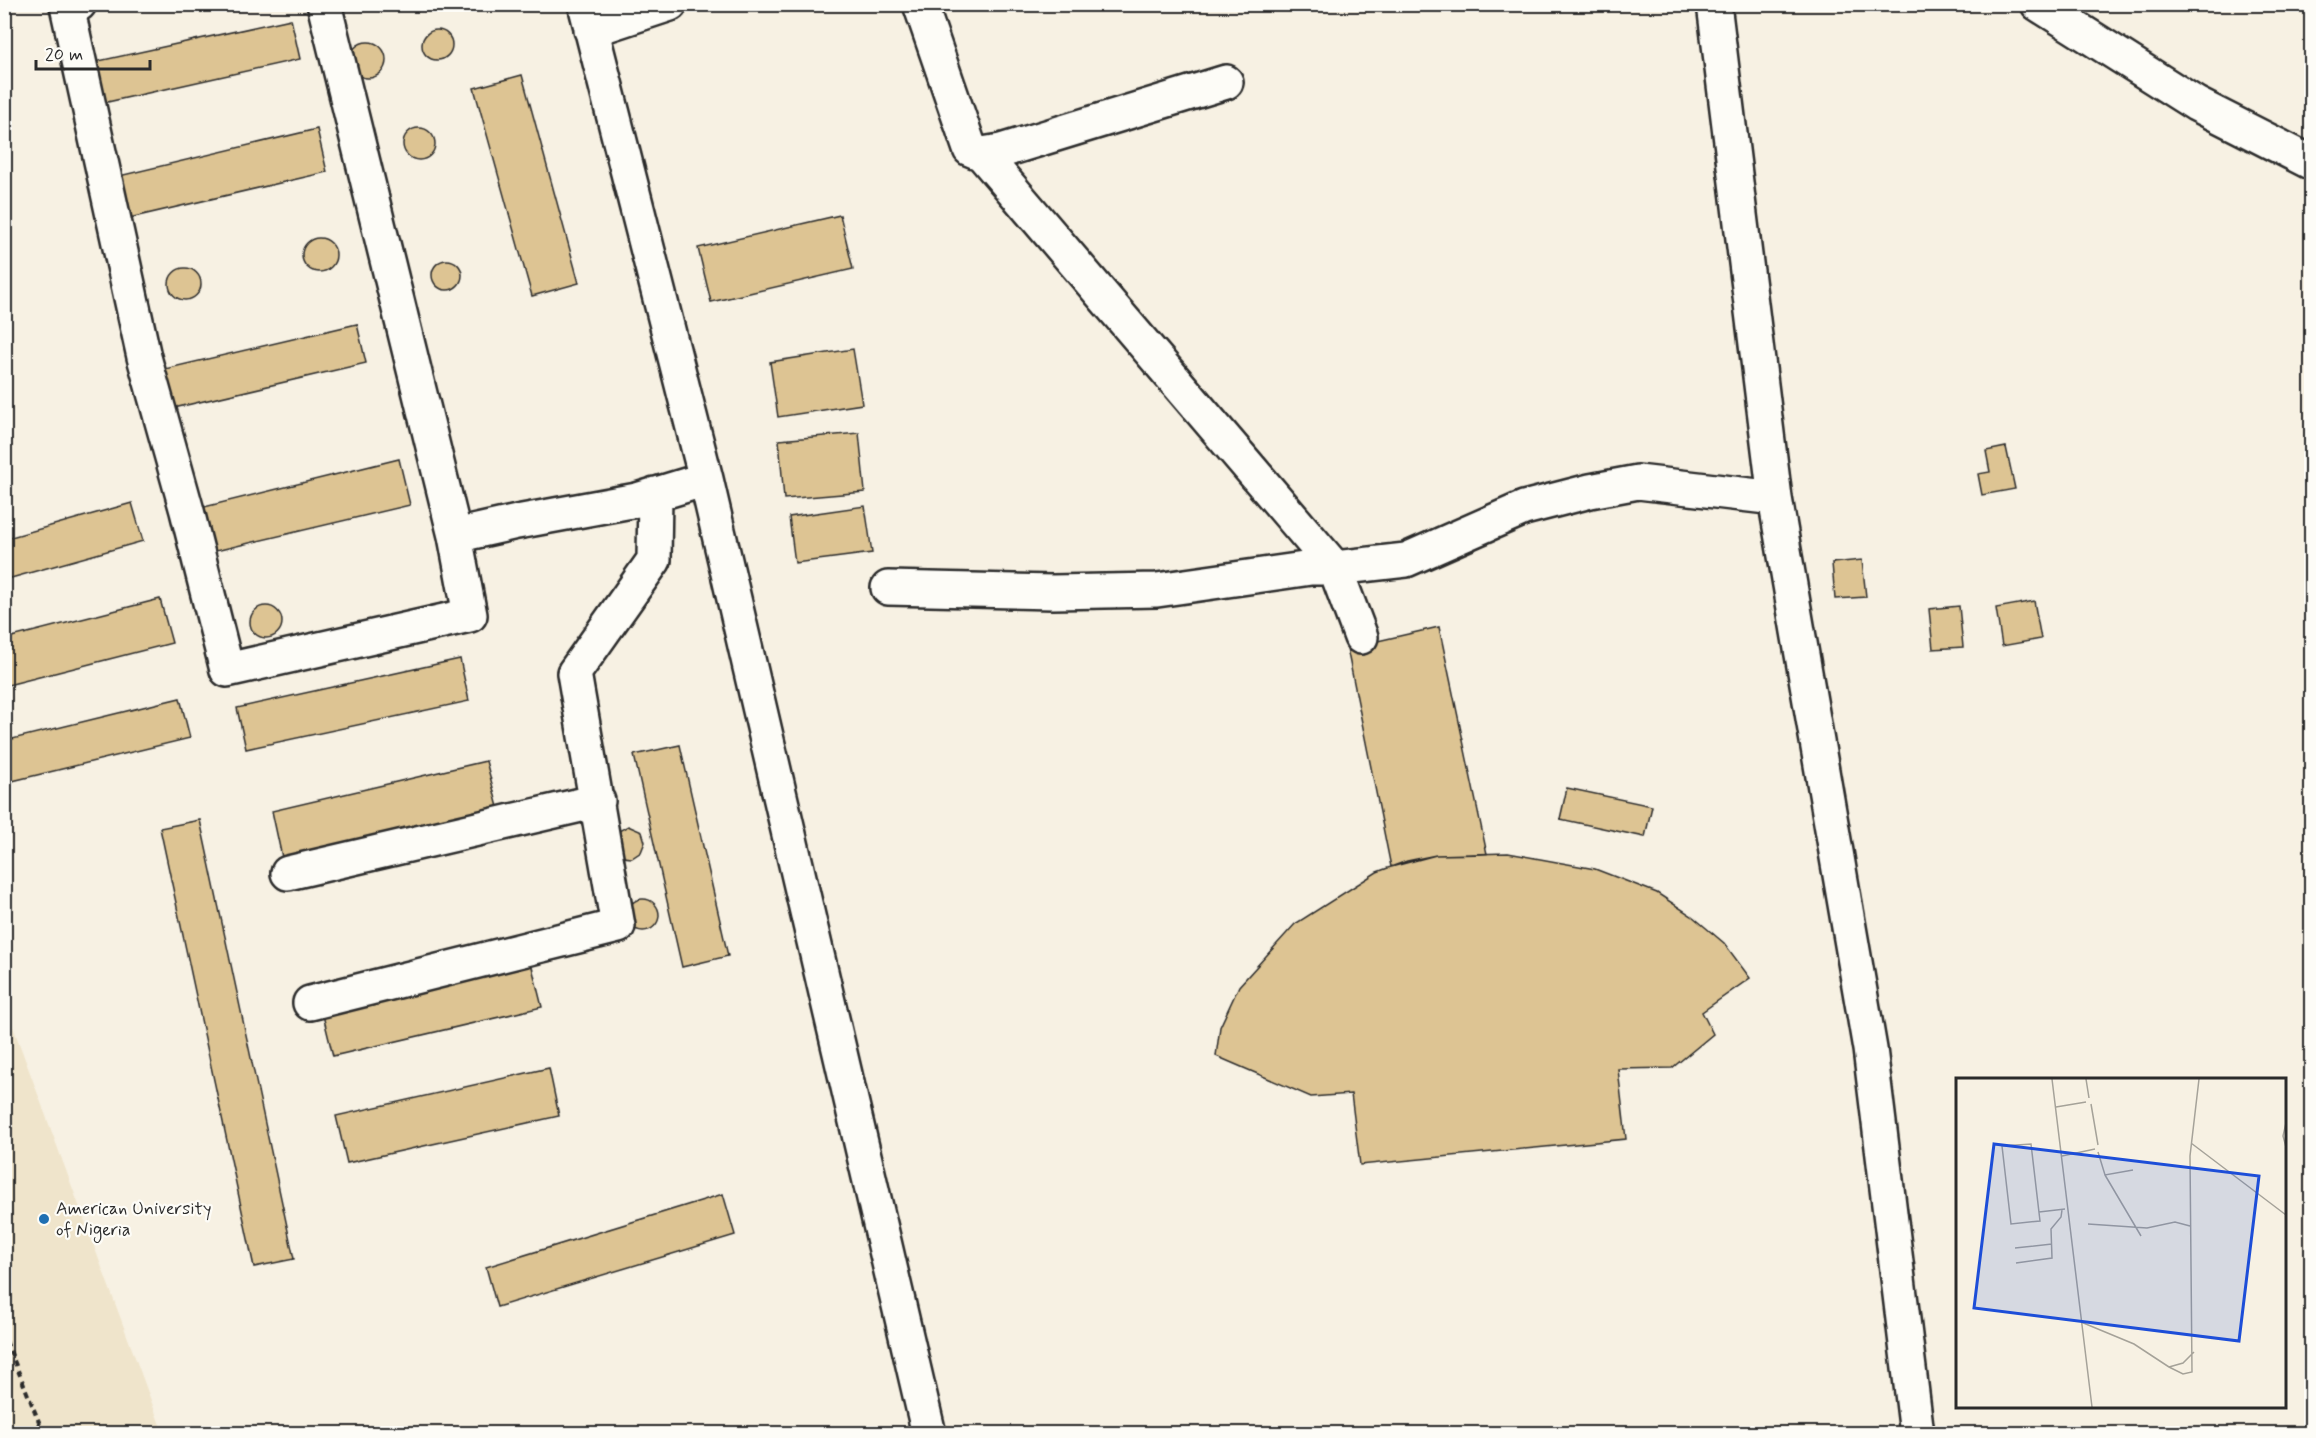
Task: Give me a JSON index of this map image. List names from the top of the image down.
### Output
{
  "places": ["American University of Nigeria"],
  "scale_bar": "20 m"
}
